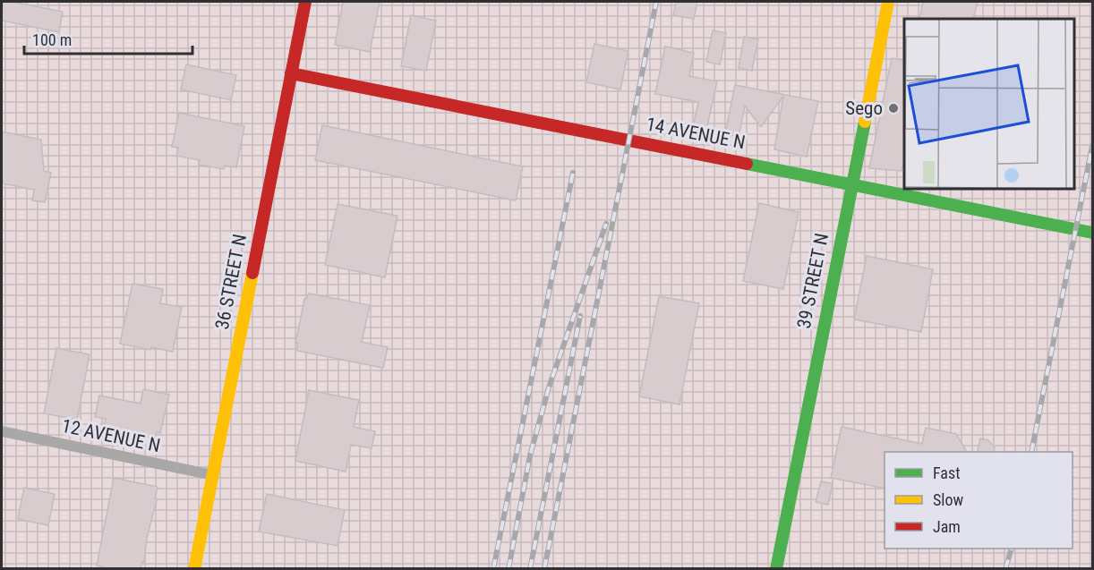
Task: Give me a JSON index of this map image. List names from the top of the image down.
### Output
{
  "streets": {
    "street": [
      "14 AVENUE N",
      "39 STREET N",
      "36 STREET N",
      "12 AVENUE N"
    ]
  },
  "crossings": [
    ["14 AVENUE N", "39 STREET N"],
    ["14 AVENUE N", "36 STREET N"],
    ["36 STREET N", "12 AVENUE N"]
  ],
  "places": ["Sego"],
  "legend": ["Fast", "Slow", "Jam"],
  "scale_bar": "100 m"
}
